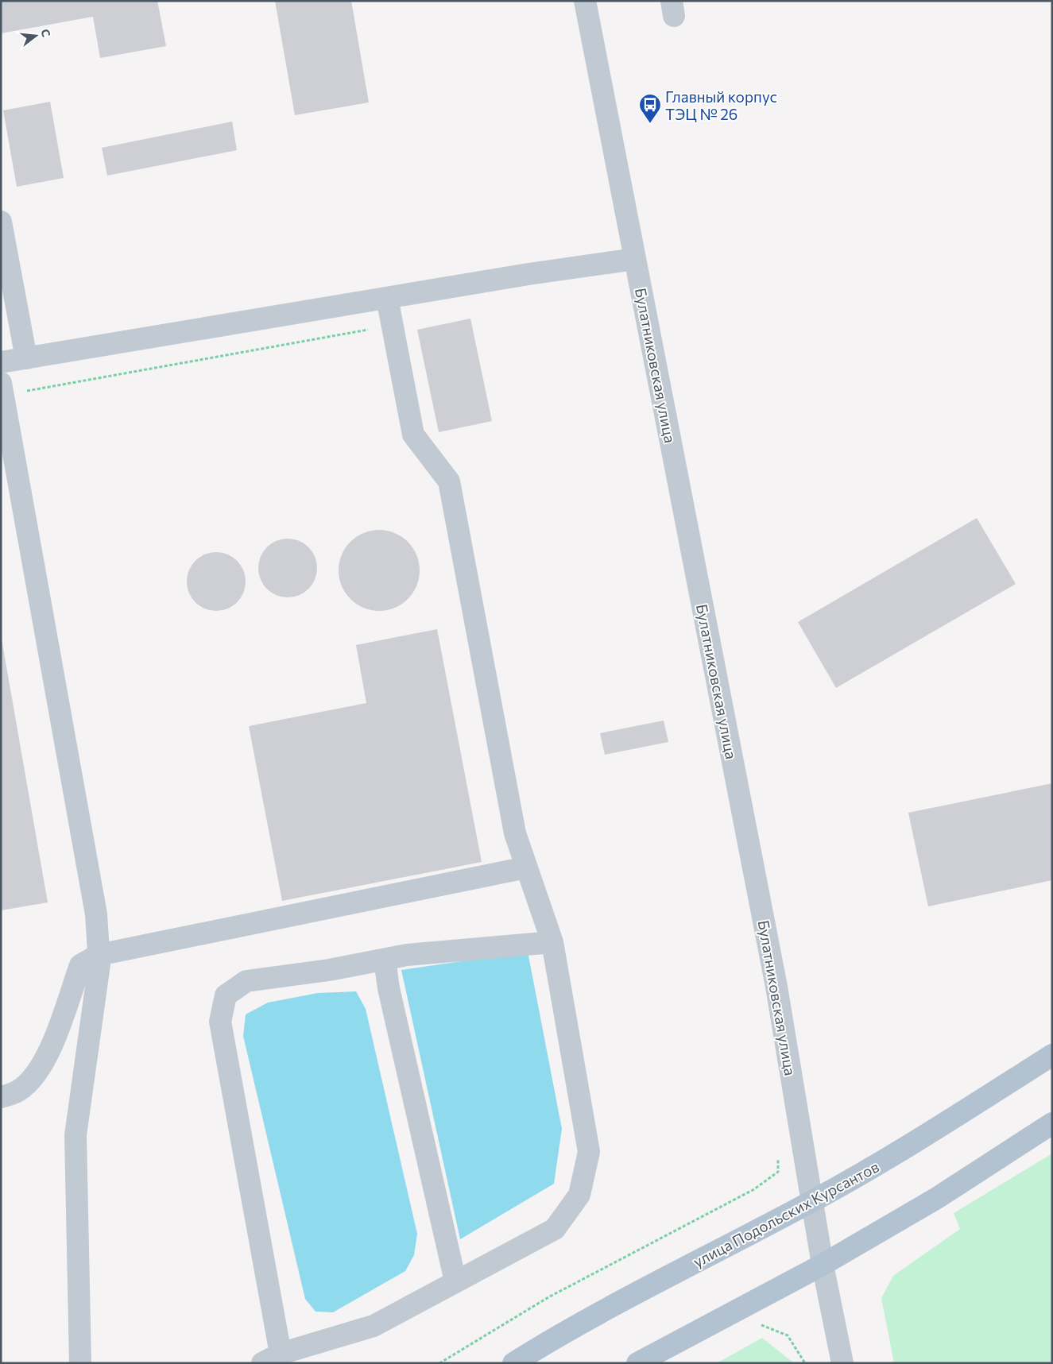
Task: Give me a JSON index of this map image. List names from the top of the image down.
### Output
{
  "streets": {
    "main road": ["улица Подольских Курсантов"],
    "street": ["Булатниковская улица"]
  },
  "crossings": [
    ["Булатниковская улица", "улица Подольских Курсантов"]
  ],
  "places": {
    "bus stop": ["Главный корпус ТЭЦ № 26"]
  },
  "north": "right"
}
